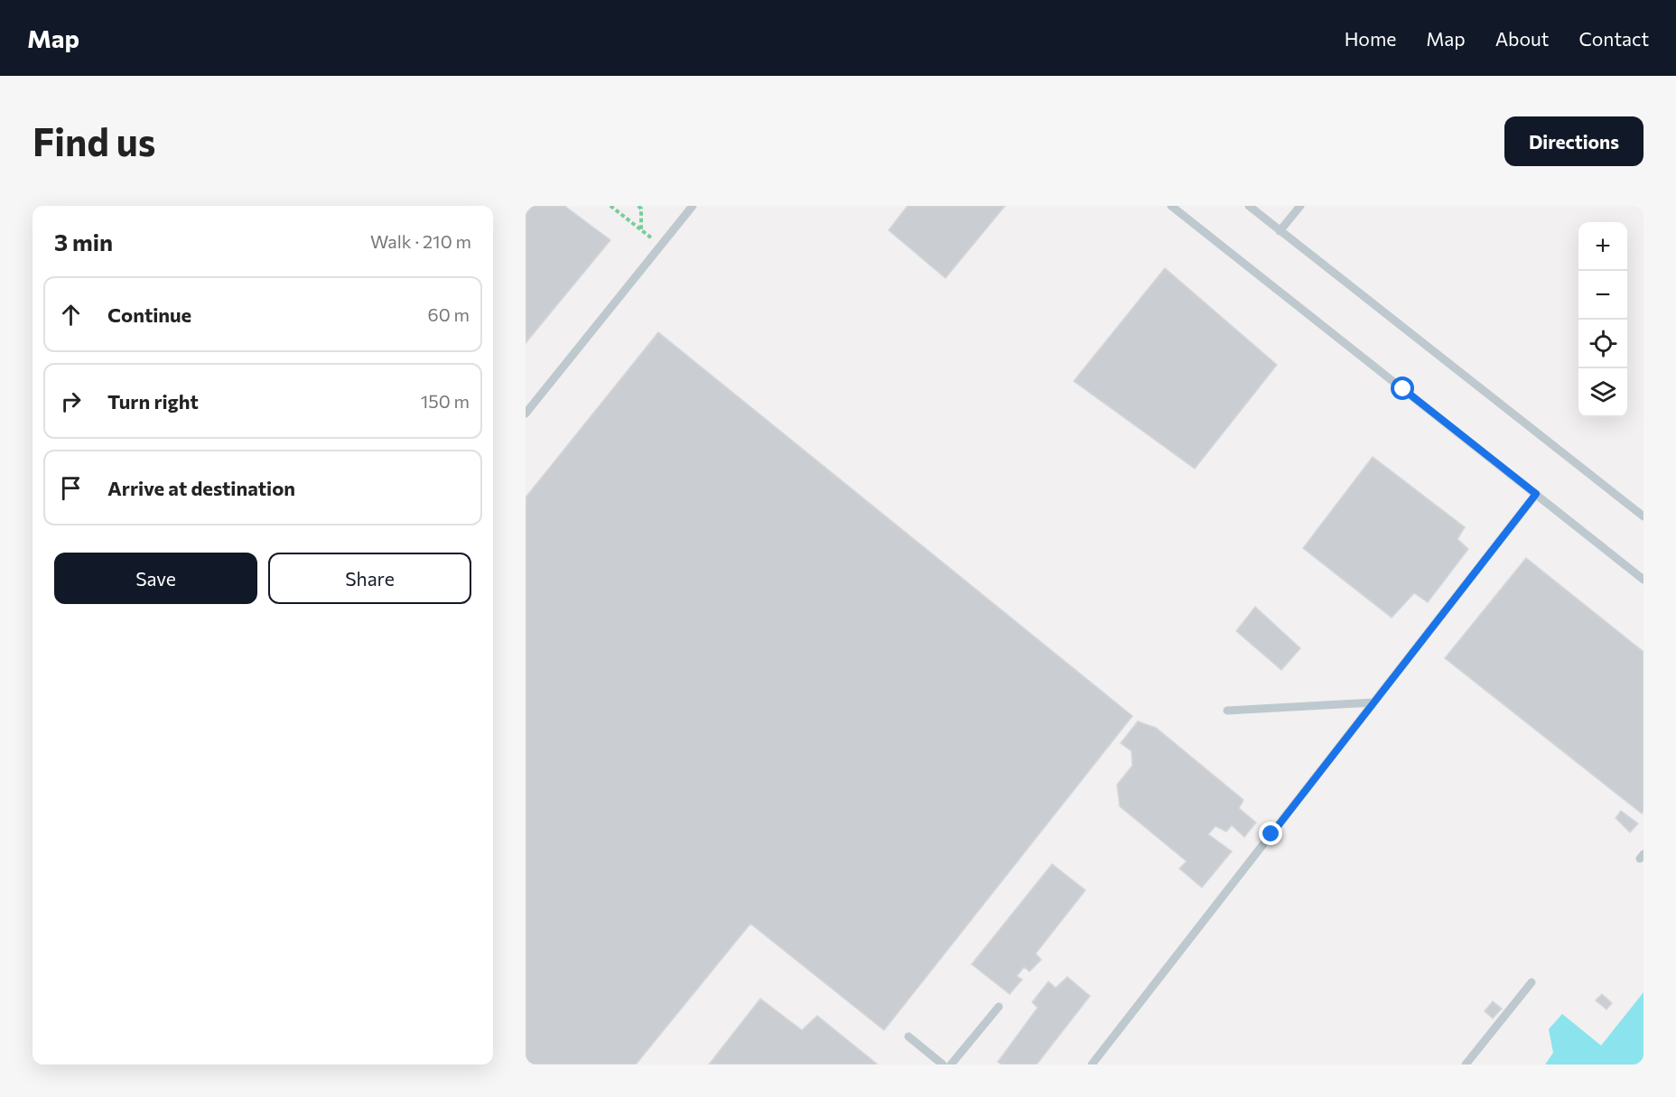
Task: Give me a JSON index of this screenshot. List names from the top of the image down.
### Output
{
  "page": {
    "header": "Map",
    "nav": [
      "Home",
      "Map",
      "About",
      "Contact"
    ],
    "buttons": [
      "Directions",
      ["Save", "Share"]
    ],
    "title": "Find us",
    "heading": ["3 min", "Walk · 210 m"],
    "map_buttons": ["+", "−"],
    "list": [
      ["Continue", "60 m"],
      ["Turn right", "150 m"],
      "Arrive at destination"
    ]
  }
}
